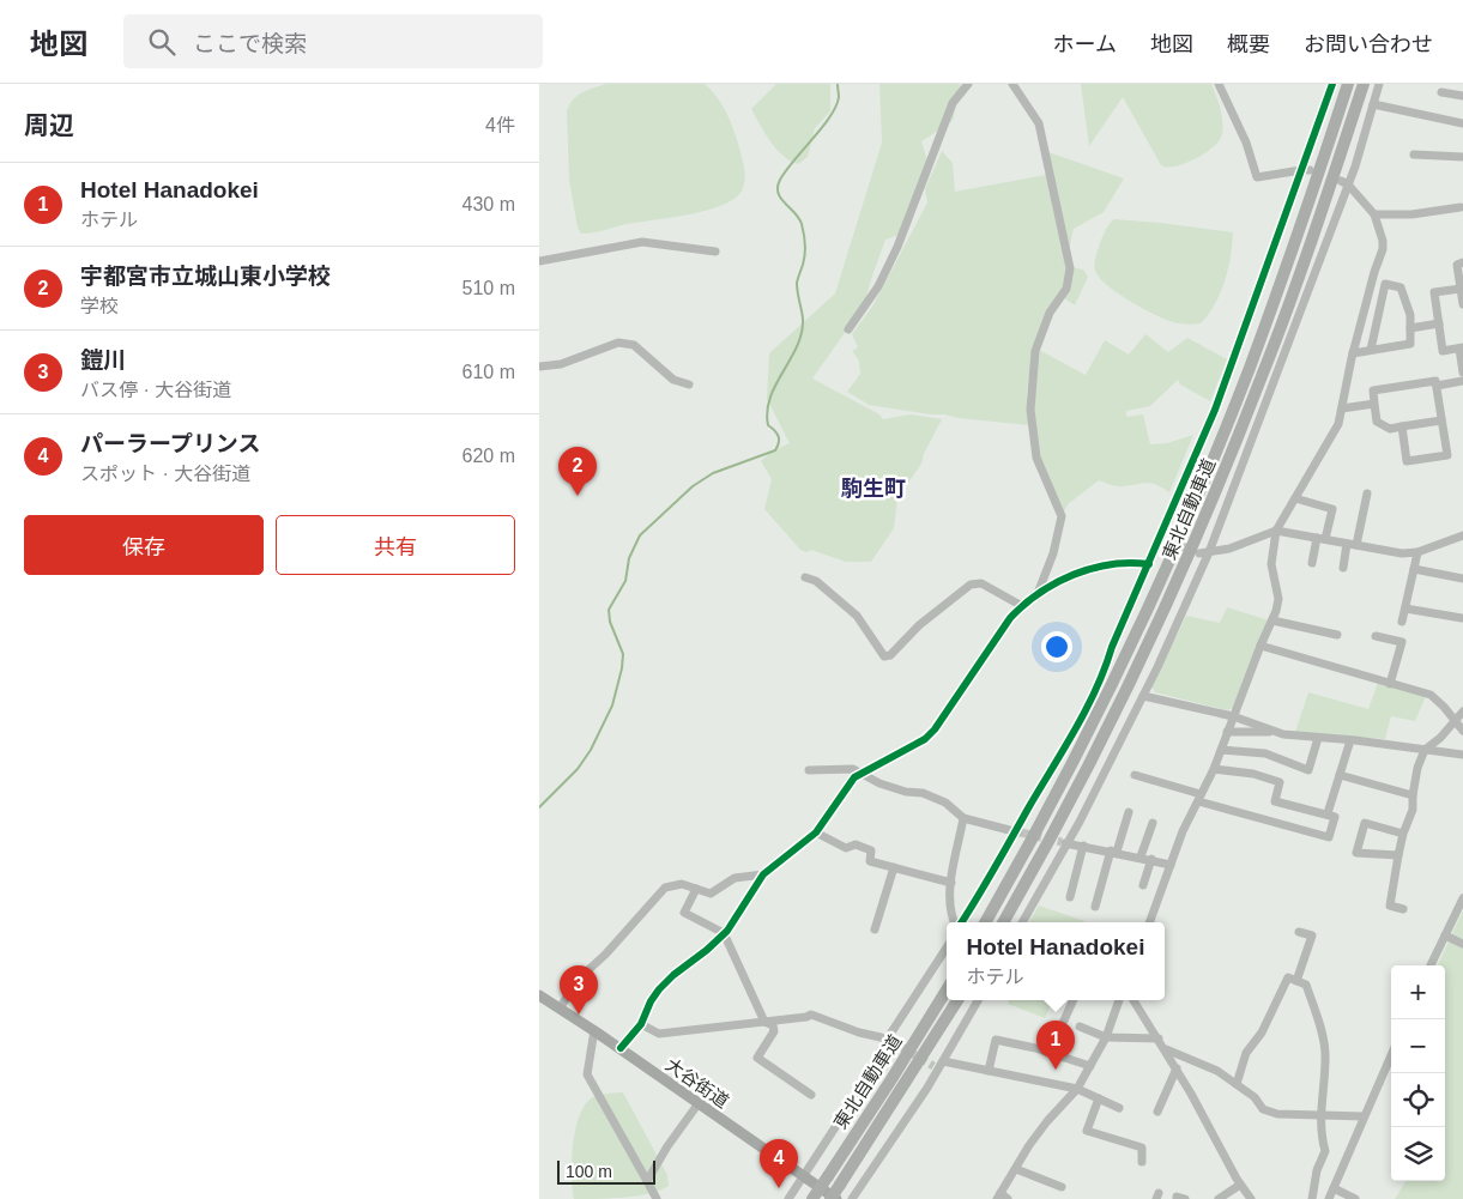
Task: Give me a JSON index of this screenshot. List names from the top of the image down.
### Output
{
  "streets": {
    "highway": ["東北自動車道"],
    "main road": ["大谷街道"]
  },
  "districts": ["駒生町"],
  "scale_bar": "100 m",
  "page": {
    "header": "地図",
    "search": "ここで検索",
    "nav": [
      "ホーム",
      "地図",
      "概要",
      "お問い合わせ"
    ],
    "heading": ["周辺", "4件"],
    "list": [
      {
        "mark": "1",
        "name": "Hotel Hanadokei",
        "note": "ホテル",
        "value": "430 m"
      },
      {
        "mark": "2",
        "name": "宇都宮市立城山東小学校",
        "note": "学校",
        "value": "510 m"
      },
      {
        "mark": "3",
        "name": "鎧川",
        "note": "バス停 · 大谷街道",
        "value": "610 m"
      },
      {
        "mark": "4",
        "name": "パーラープリンス",
        "note": "スポット · 大谷街道",
        "value": "620 m"
      }
    ],
    "pins": [
      "2",
      "3",
      "1",
      "4"
    ],
    "buttons": ["保存", "共有"],
    "popup": ["Hotel Hanadokei", "ホテル"],
    "map_buttons": ["+", "−"],
    "scale": "100 m"
  }
}
